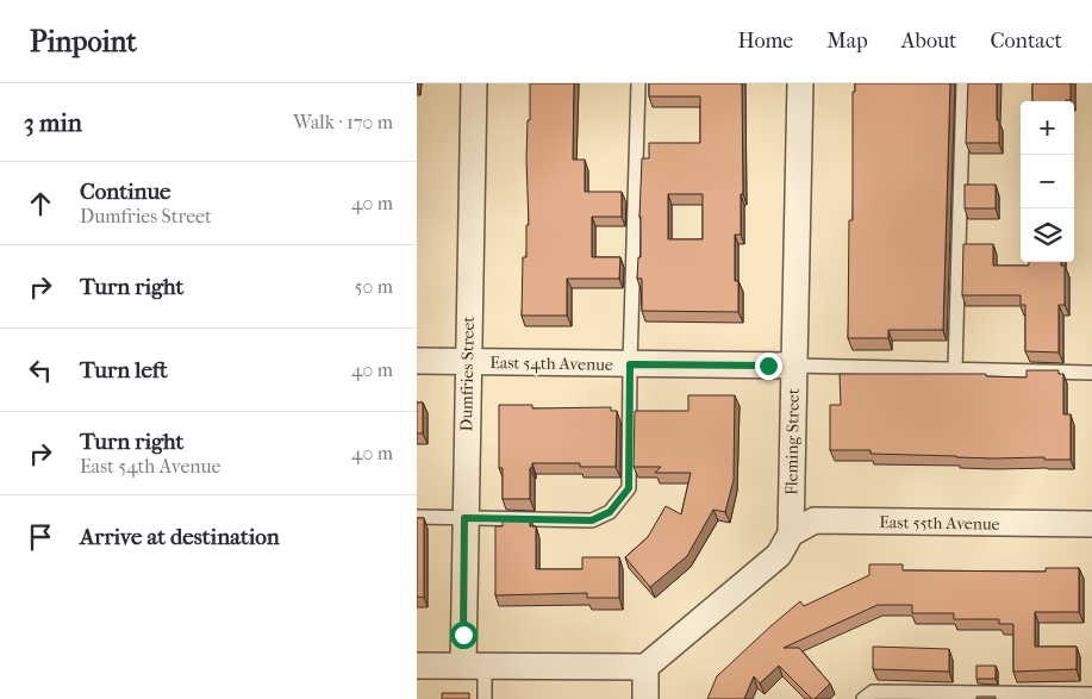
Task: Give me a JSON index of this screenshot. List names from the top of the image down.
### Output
{
  "streets": {
    "street": [
      "East 54th Avenue",
      "Dumfries Street",
      "Fleming Street",
      "East 55th Avenue"
    ]
  },
  "crossings": [
    ["East 54th Avenue", "Dumfries Street"],
    ["East 54th Avenue", "Fleming Street"],
    ["Fleming Street", "East 55th Avenue"]
  ],
  "page": {
    "header": "Pinpoint",
    "nav": [
      "Home",
      "Map",
      "About",
      "Contact"
    ],
    "heading": ["3 min", "Walk · 170 m"],
    "map_buttons": ["+", "−"],
    "list": [
      ["Continue", "Dumfries Street", "40 m"],
      ["Turn right", "50 m"],
      ["Turn left", "40 m"],
      ["Turn right", "East 54th Avenue", "40 m"],
      "Arrive at destination"
    ]
  }
}
